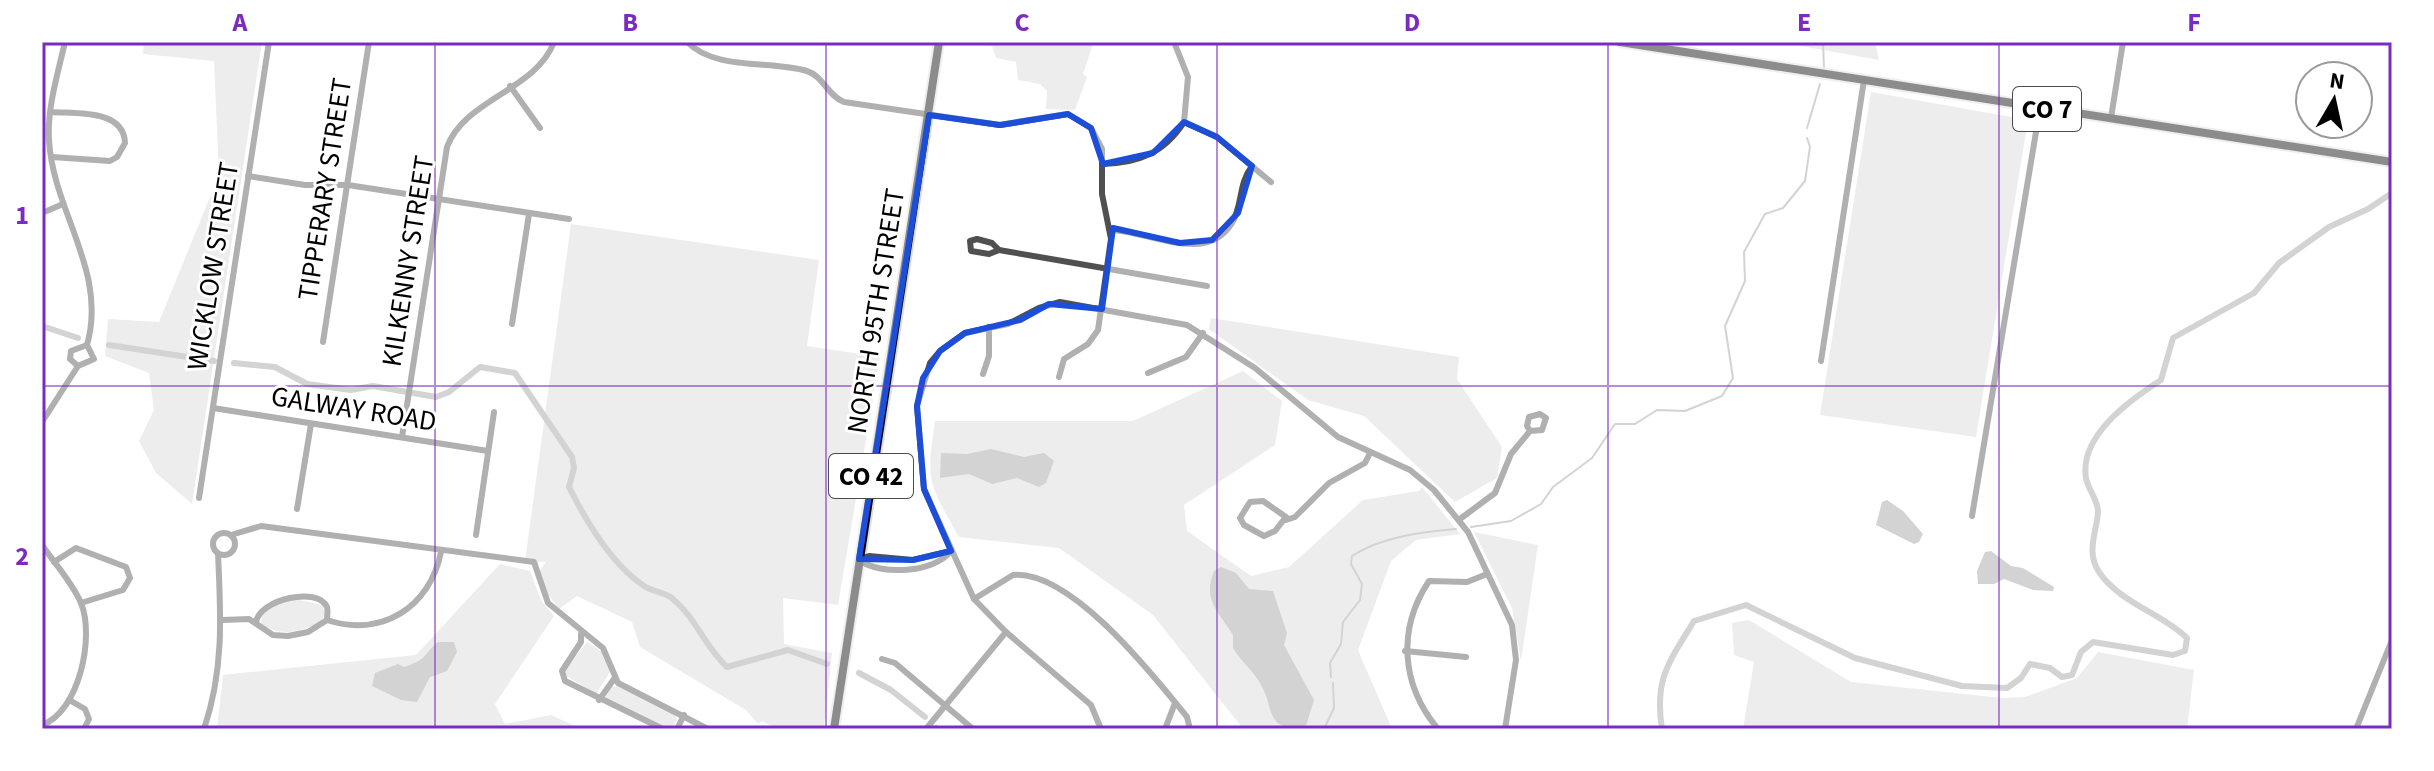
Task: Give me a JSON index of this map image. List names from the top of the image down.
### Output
{
  "streets": {
    "main road": ["CO 7", "NORTH 95TH STREET", "CO 42"],
    "street": [
      "TIPPERARY STREET",
      "KILKENNY STREET",
      "WICKLOW STREET",
      "GALWAY ROAD"
    ]
  },
  "crossings": [
    ["KILKENNY STREET", "GALWAY ROAD"],
    ["WICKLOW STREET", "GALWAY ROAD"]
  ],
  "north": "top",
  "grid": {
    "columns": [
      "A",
      "B",
      "C",
      "D",
      "E",
      "F"
    ],
    "rows": ["1", "2"]
  }
}
